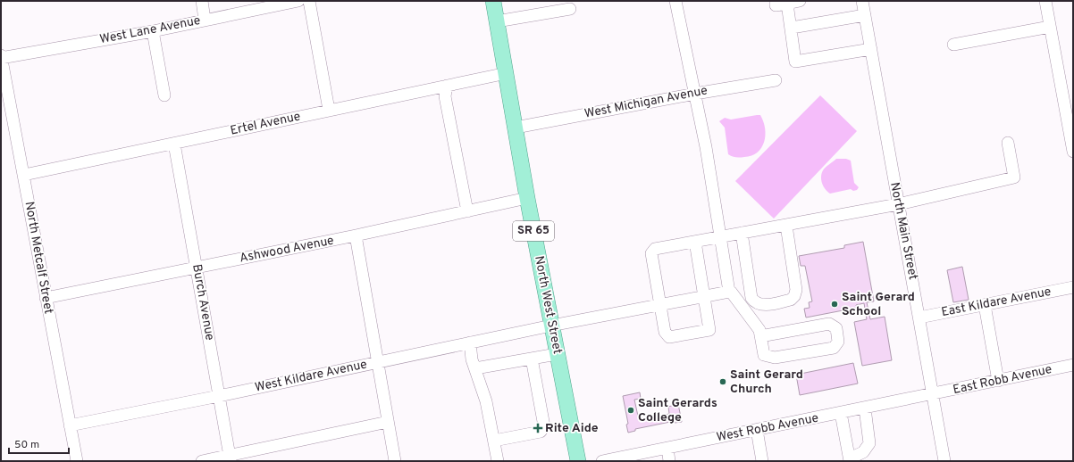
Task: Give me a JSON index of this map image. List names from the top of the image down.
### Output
{
  "streets": {
    "main road": ["SR 65", "North West Street"],
    "street": [
      "West Lane Avenue",
      "West Michigan Avenue",
      "Ertel Avenue",
      "North Main Street",
      "Ashwood Avenue",
      "North Metcalf Street",
      "Burch Avenue",
      "East Kildare Avenue",
      "West Kildare Avenue",
      "East Robb Avenue",
      "West Robb Avenue"
    ]
  },
  "crossings": [
    ["West Lane Avenue", "North Metcalf Street"],
    ["West Michigan Avenue", "North West Street"],
    ["Ertel Avenue", "North Metcalf Street"],
    ["Ertel Avenue", "Burch Avenue"],
    ["Ertel Avenue", "North West Street"],
    ["North Main Street", "East Kildare Avenue"],
    ["North Main Street", "East Robb Avenue"],
    ["North Main Street", "West Robb Avenue"],
    ["Ashwood Avenue", "North Metcalf Street"],
    ["Ashwood Avenue", "Burch Avenue"],
    ["Ashwood Avenue", "North West Street"],
    ["North Metcalf Street", "West Kildare Avenue"],
    ["Burch Avenue", "West Kildare Avenue"],
    ["North West Street", "West Kildare Avenue"],
    ["East Robb Avenue", "West Robb Avenue"]
  ],
  "places": {
    "other": ["Saint Gerard School", "Saint Gerard Church", "Saint Gerards College"],
    "health": ["Rite Aide"]
  },
  "scale_bar": "50 m"
}
